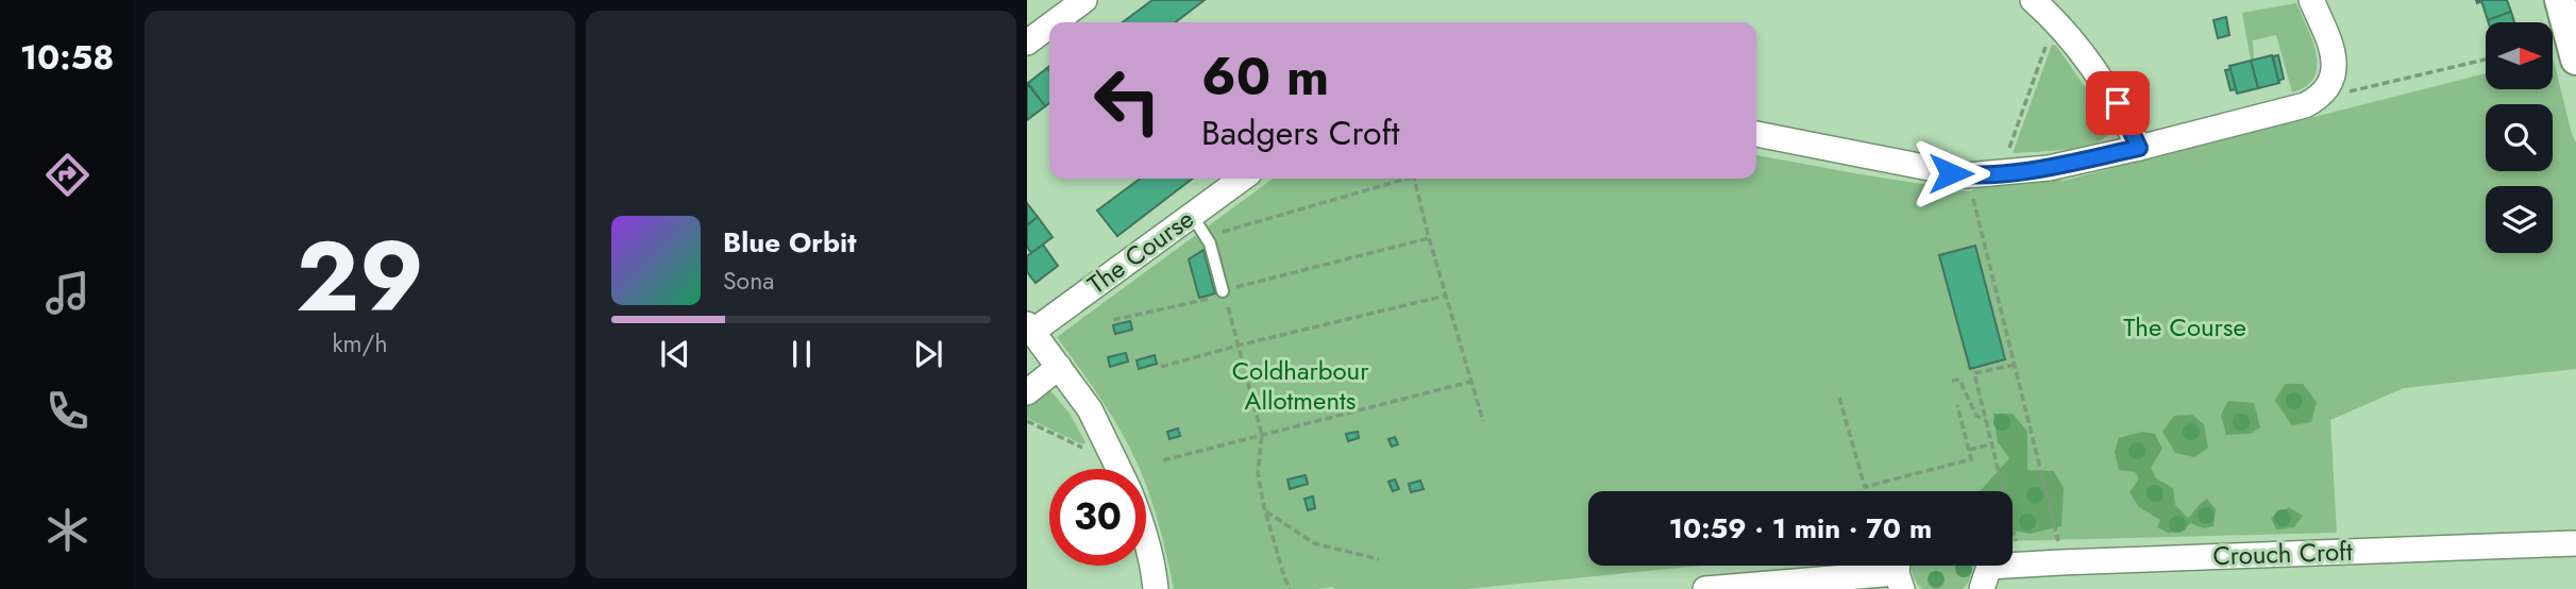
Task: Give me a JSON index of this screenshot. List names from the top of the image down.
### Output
{
  "streets": {
    "street": ["The Course", "Crouch Croft"]
  },
  "parks": ["The Course", "Coldharbour Allotments"],
  "north": "right",
  "page": {
    "tabs": "10:58",
    "tile": ["29", "km/h"],
    "turn": ["60 m", "Badgers Croft"],
    "song": ["Blue Orbit", "Sona"],
    "limit": "30",
    "trip": "10:59 · 1 min · 70 m"
  }
}
